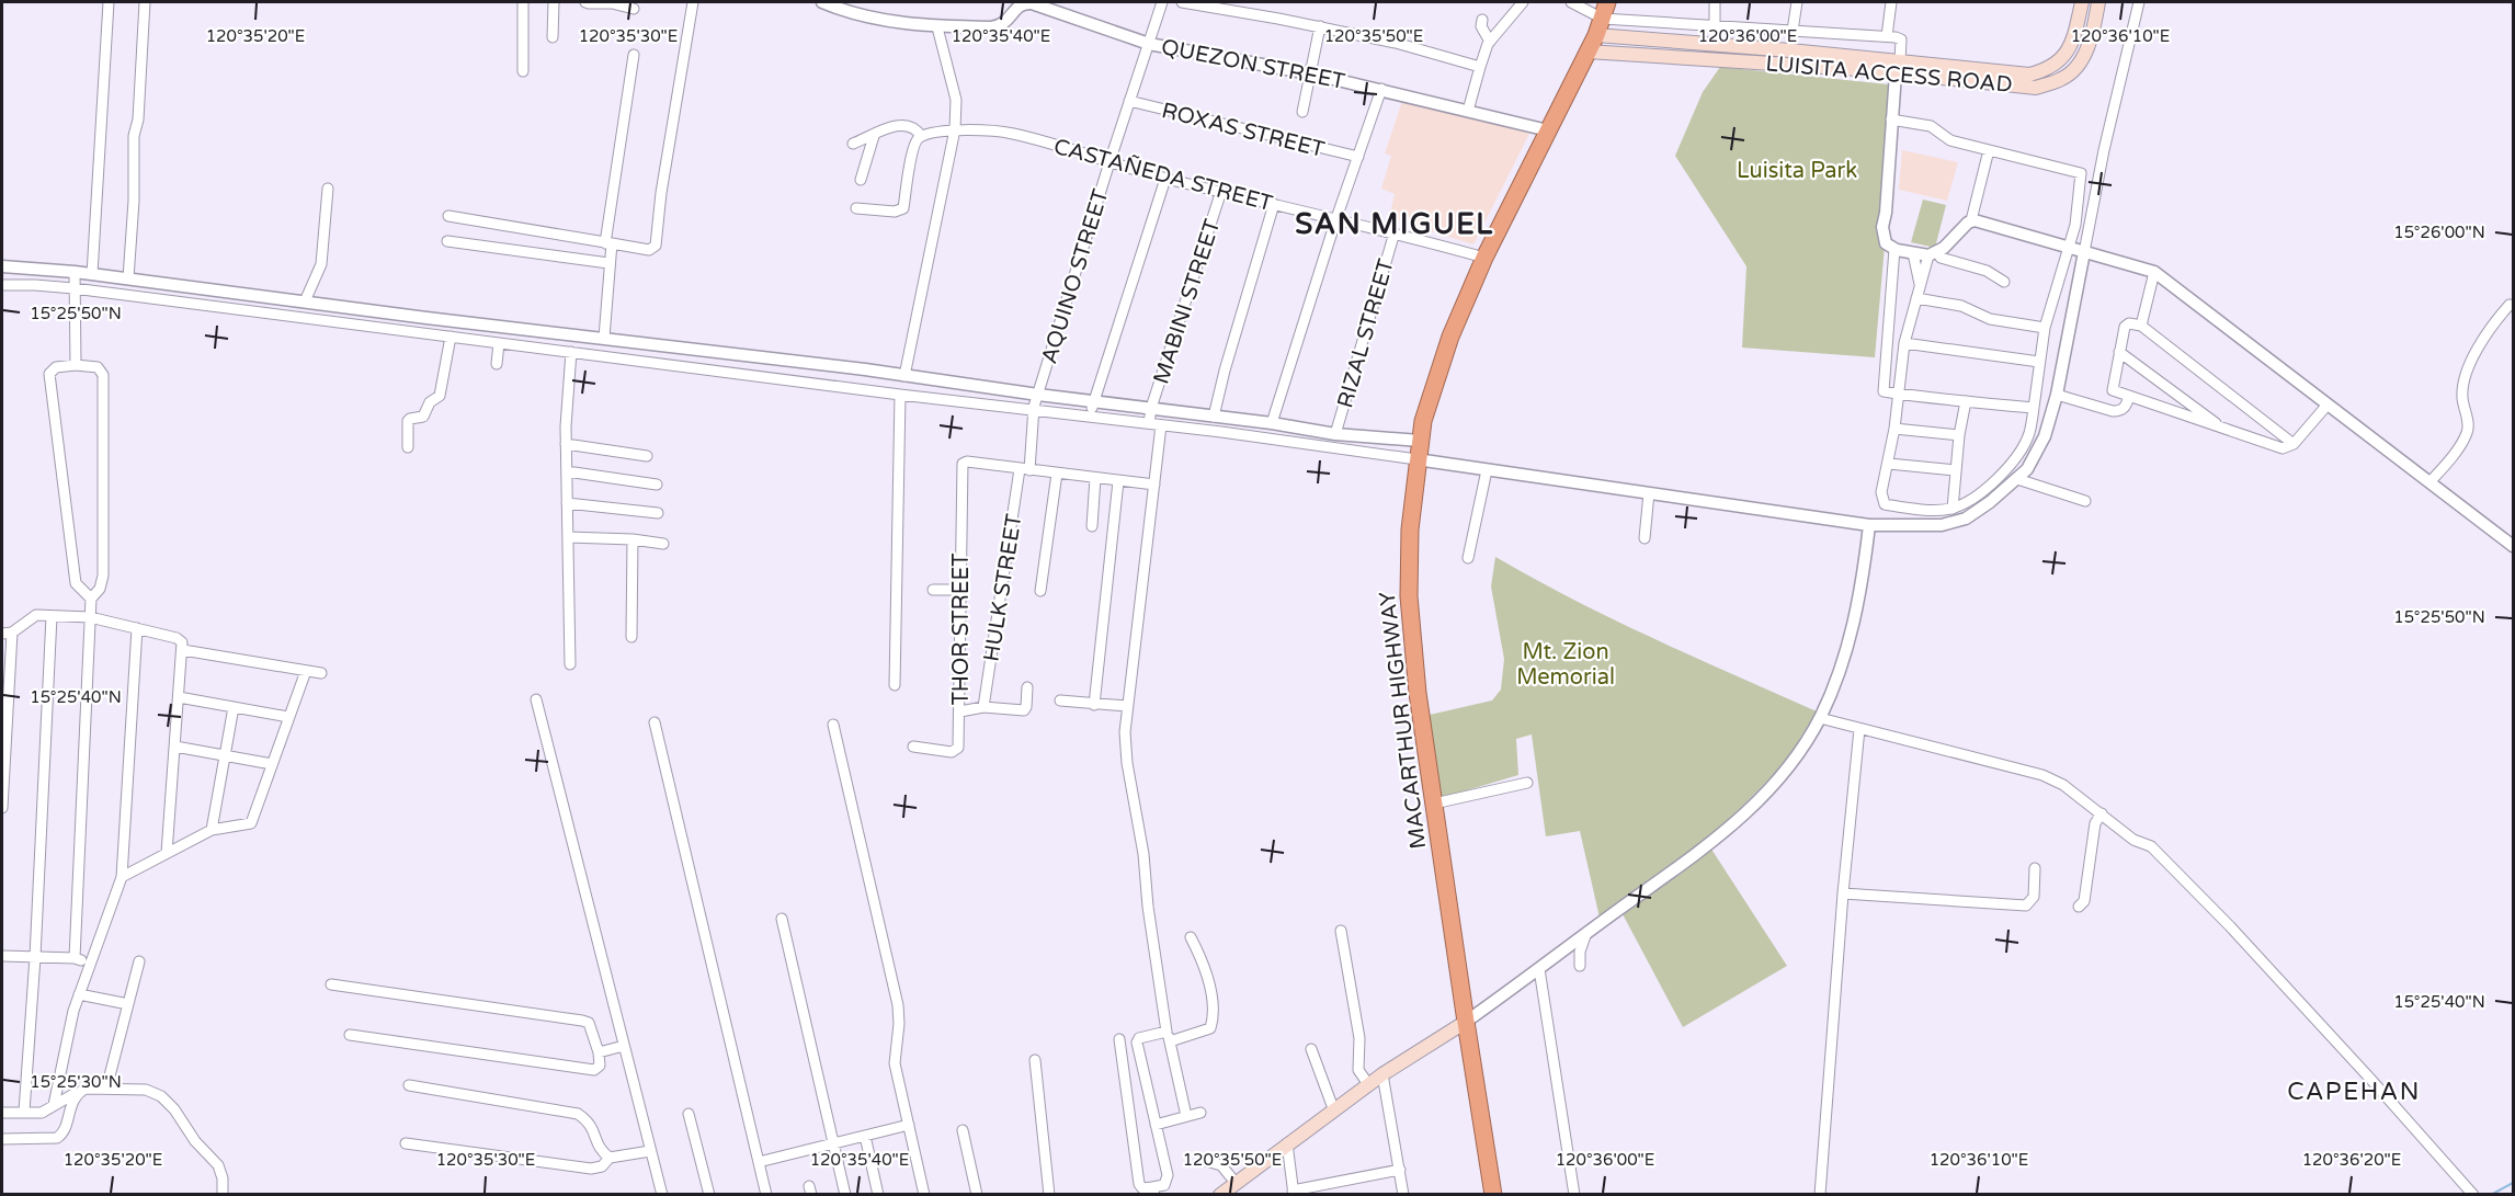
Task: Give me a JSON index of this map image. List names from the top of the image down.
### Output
{
  "streets": {
    "highway": ["MACARTHUR HIGHWAY"],
    "main road": ["LUISITA ACCESS ROAD"],
    "street": [
      "QUEZON STREET",
      "ROXAS STREET",
      "CASTAÑEDA STREET",
      "AQUINO STREET",
      "MABINI STREET",
      "RIZAL STREET",
      "HULK STREET",
      "THOR STREET"
    ]
  },
  "crossings": [
    ["QUEZON STREET", "AQUINO STREET"],
    ["QUEZON STREET", "MACARTHUR HIGHWAY"],
    ["LUISITA ACCESS ROAD", "MACARTHUR HIGHWAY"],
    ["ROXAS STREET", "AQUINO STREET"],
    ["CASTAÑEDA STREET", "AQUINO STREET"],
    ["CASTAÑEDA STREET", "MABINI STREET"],
    ["CASTAÑEDA STREET", "RIZAL STREET"],
    ["CASTAÑEDA STREET", "MACARTHUR HIGHWAY"],
    ["AQUINO STREET", "HULK STREET"],
    ["AQUINO STREET", "THOR STREET"],
    ["HULK STREET", "THOR STREET"]
  ],
  "districts": ["SAN MIGUEL", "CAPEHAN"],
  "parks": ["Luisita Park", "Mt. Zion Memorial"],
  "coordinates": [
    "120°35'20\"E",
    "120°35'30\"E",
    "120°35'40\"E",
    "120°35'50\"E",
    "120°36'00\"E",
    "120°36'10\"E",
    "15°26'00\"N",
    "15°25'50\"N",
    "15°25'40\"N",
    "15°25'30\"N",
    "120°36'20\"E"
  ]
}
